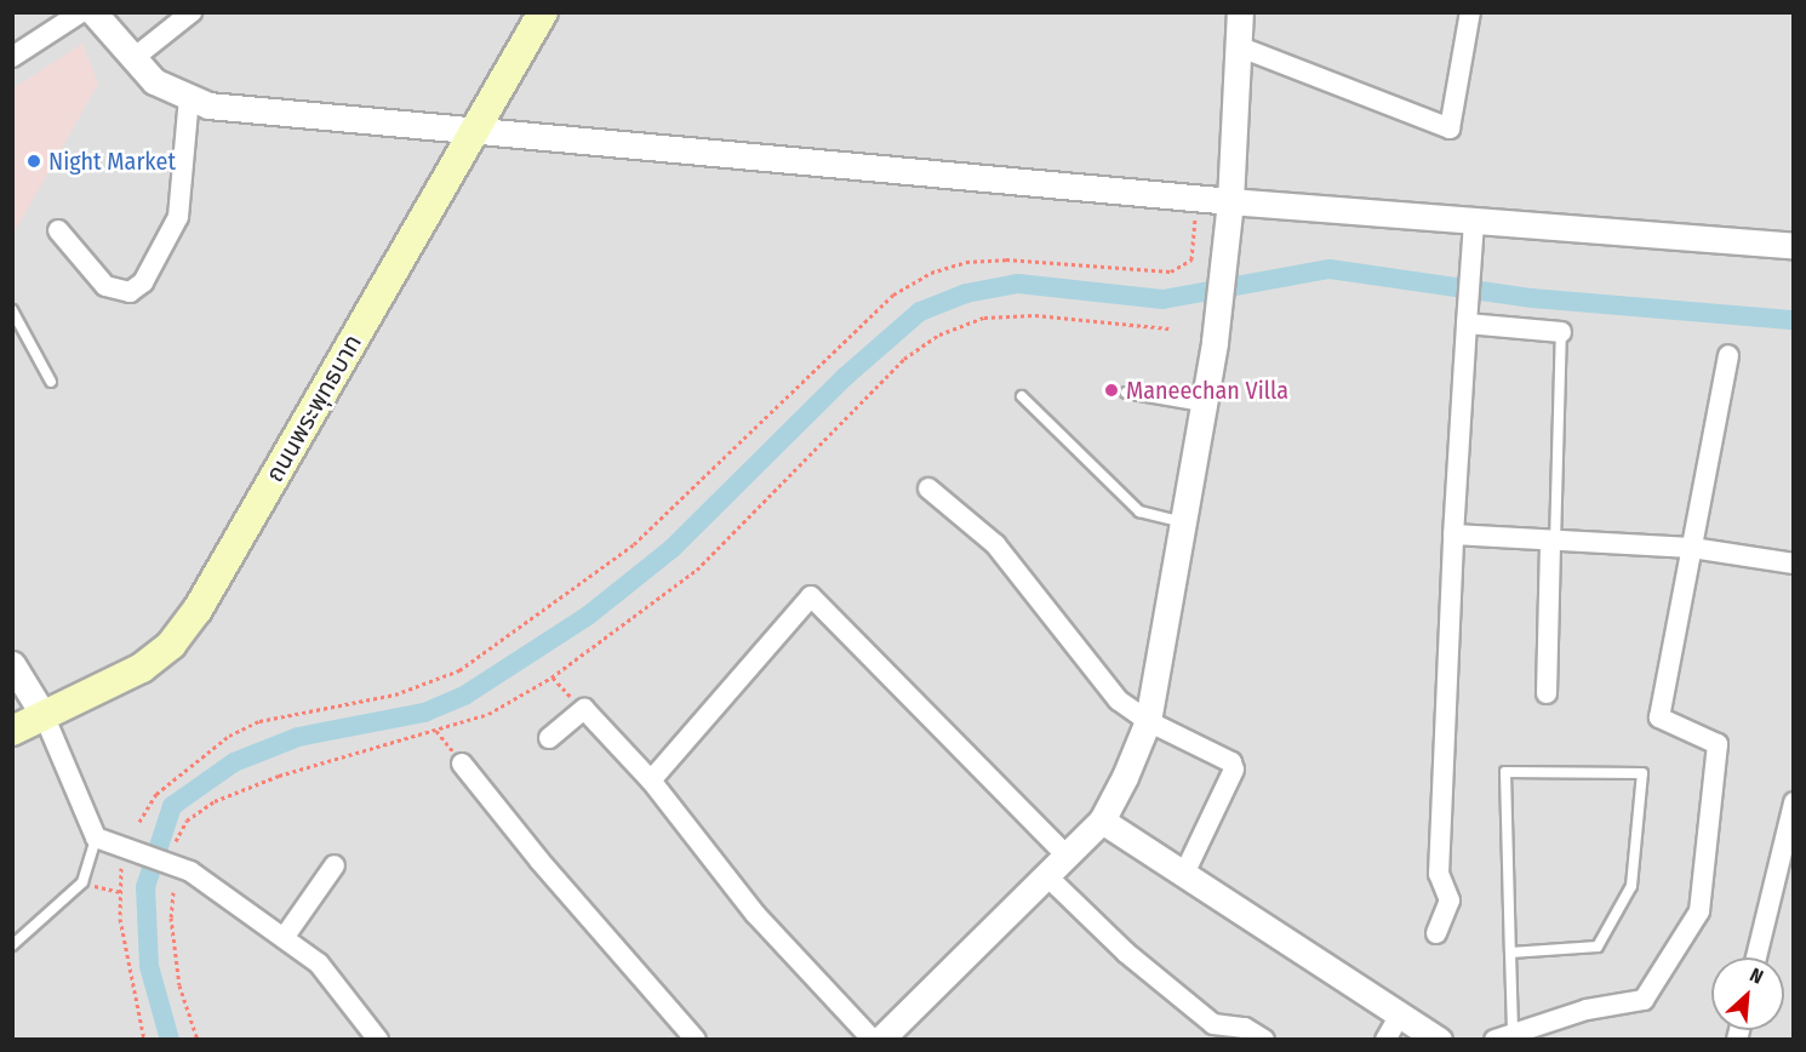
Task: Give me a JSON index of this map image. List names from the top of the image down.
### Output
{
  "streets": {
    "main road": ["ถนนพระพุทธบาท"]
  },
  "places": ["Night Market", "Maneechan Villa"],
  "north": "top right"
}
